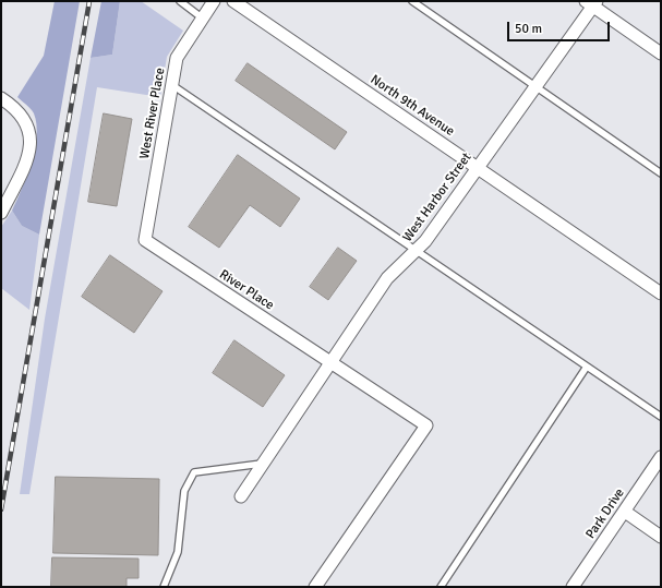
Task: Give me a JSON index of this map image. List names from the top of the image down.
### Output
{
  "streets": {
    "street": [
      "North 9th Avenue",
      "West River Place",
      "West Harbor Street",
      "River Place",
      "Park Drive"
    ]
  },
  "crossings": [
    ["North 9th Avenue", "West Harbor Street"],
    ["West River Place", "River Place"],
    ["West Harbor Street", "River Place"]
  ],
  "scale_bar": "50 m"
}
